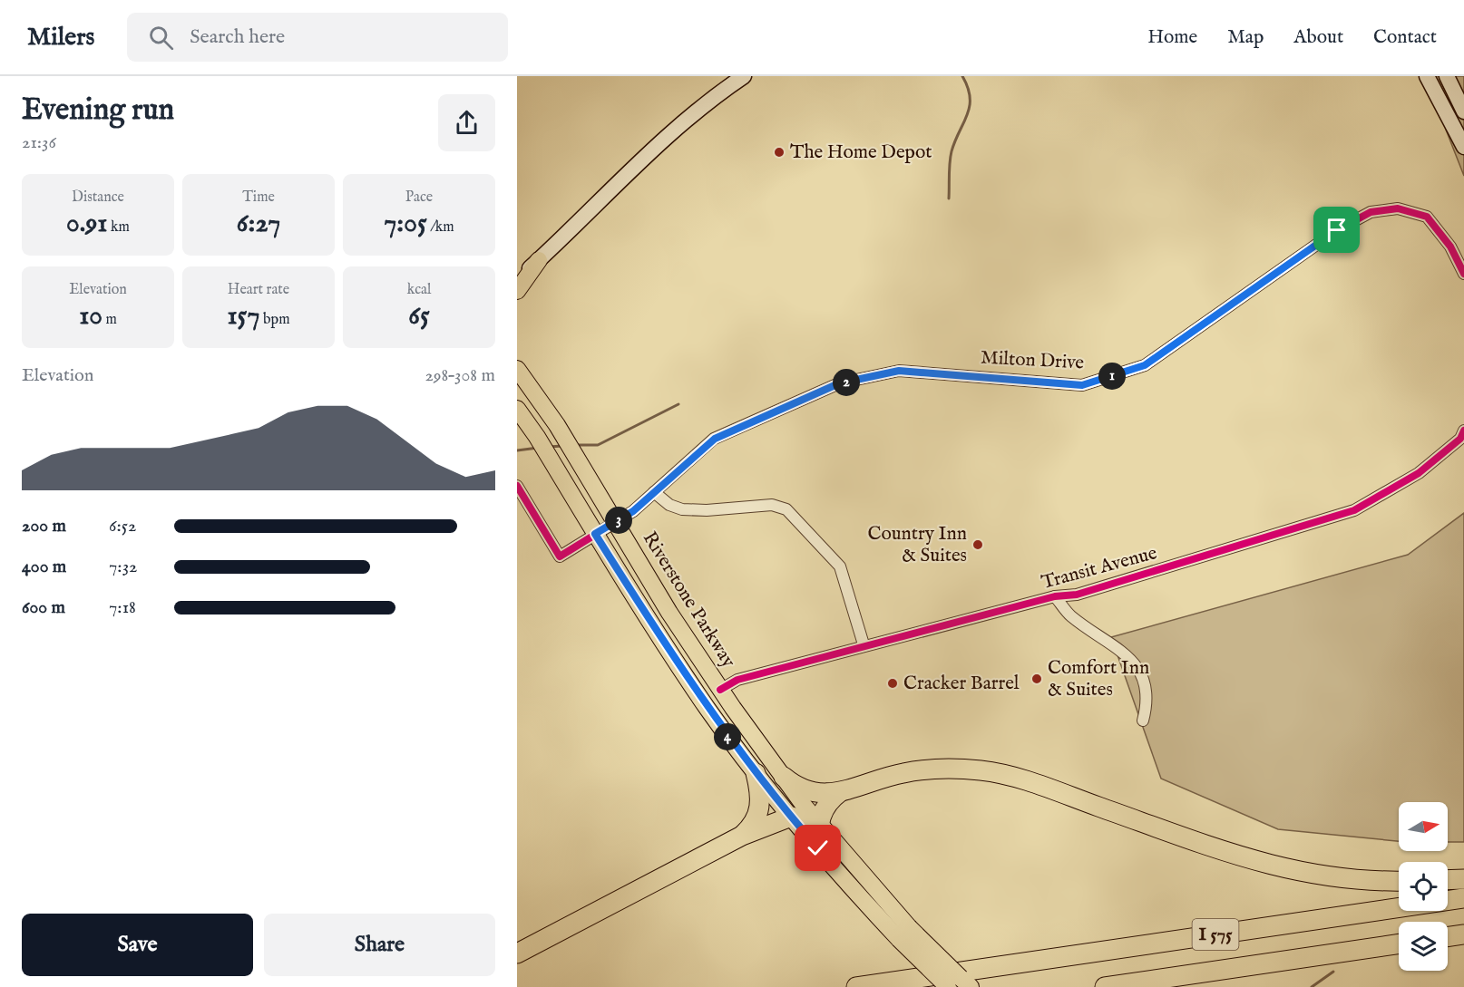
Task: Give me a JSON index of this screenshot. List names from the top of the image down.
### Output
{
  "streets": {
    "highway": ["I 575"],
    "main road": ["Riverstone Parkway"],
    "street": ["Milton Drive", "Transit Avenue"]
  },
  "crossings": [
    ["Milton Drive", "Riverstone Parkway"],
    ["Transit Avenue", "Riverstone Parkway"]
  ],
  "places": [
    "The Home Depot",
    "Country Inn & Suites",
    "Comfort Inn & Suites",
    "Cracker Barrel"
  ],
  "north": "right",
  "page": {
    "header": "Milers",
    "search": "Search here",
    "nav": [
      "Home",
      "Map",
      "About",
      "Contact"
    ],
    "heading": ["Evening run", "21:36"],
    "stats": [
      ["Distance", "0.91 km"],
      ["Time", "6:27"],
      ["Pace", "7:05 /km"],
      ["Elevation", "10 m"],
      ["Heart rate", "157 bpm"],
      ["kcal", "65"]
    ],
    "chart": ["Elevation", "298–308 m"],
    "pins": [
      "1",
      "2",
      "3",
      "4"
    ],
    "list": [
      {
        "name": "200 m",
        "note": "6:52"
      },
      {
        "name": "400 m",
        "note": "7:32"
      },
      {
        "name": "600 m",
        "note": "7:18"
      }
    ],
    "buttons": ["Save", "Share"]
  }
}
